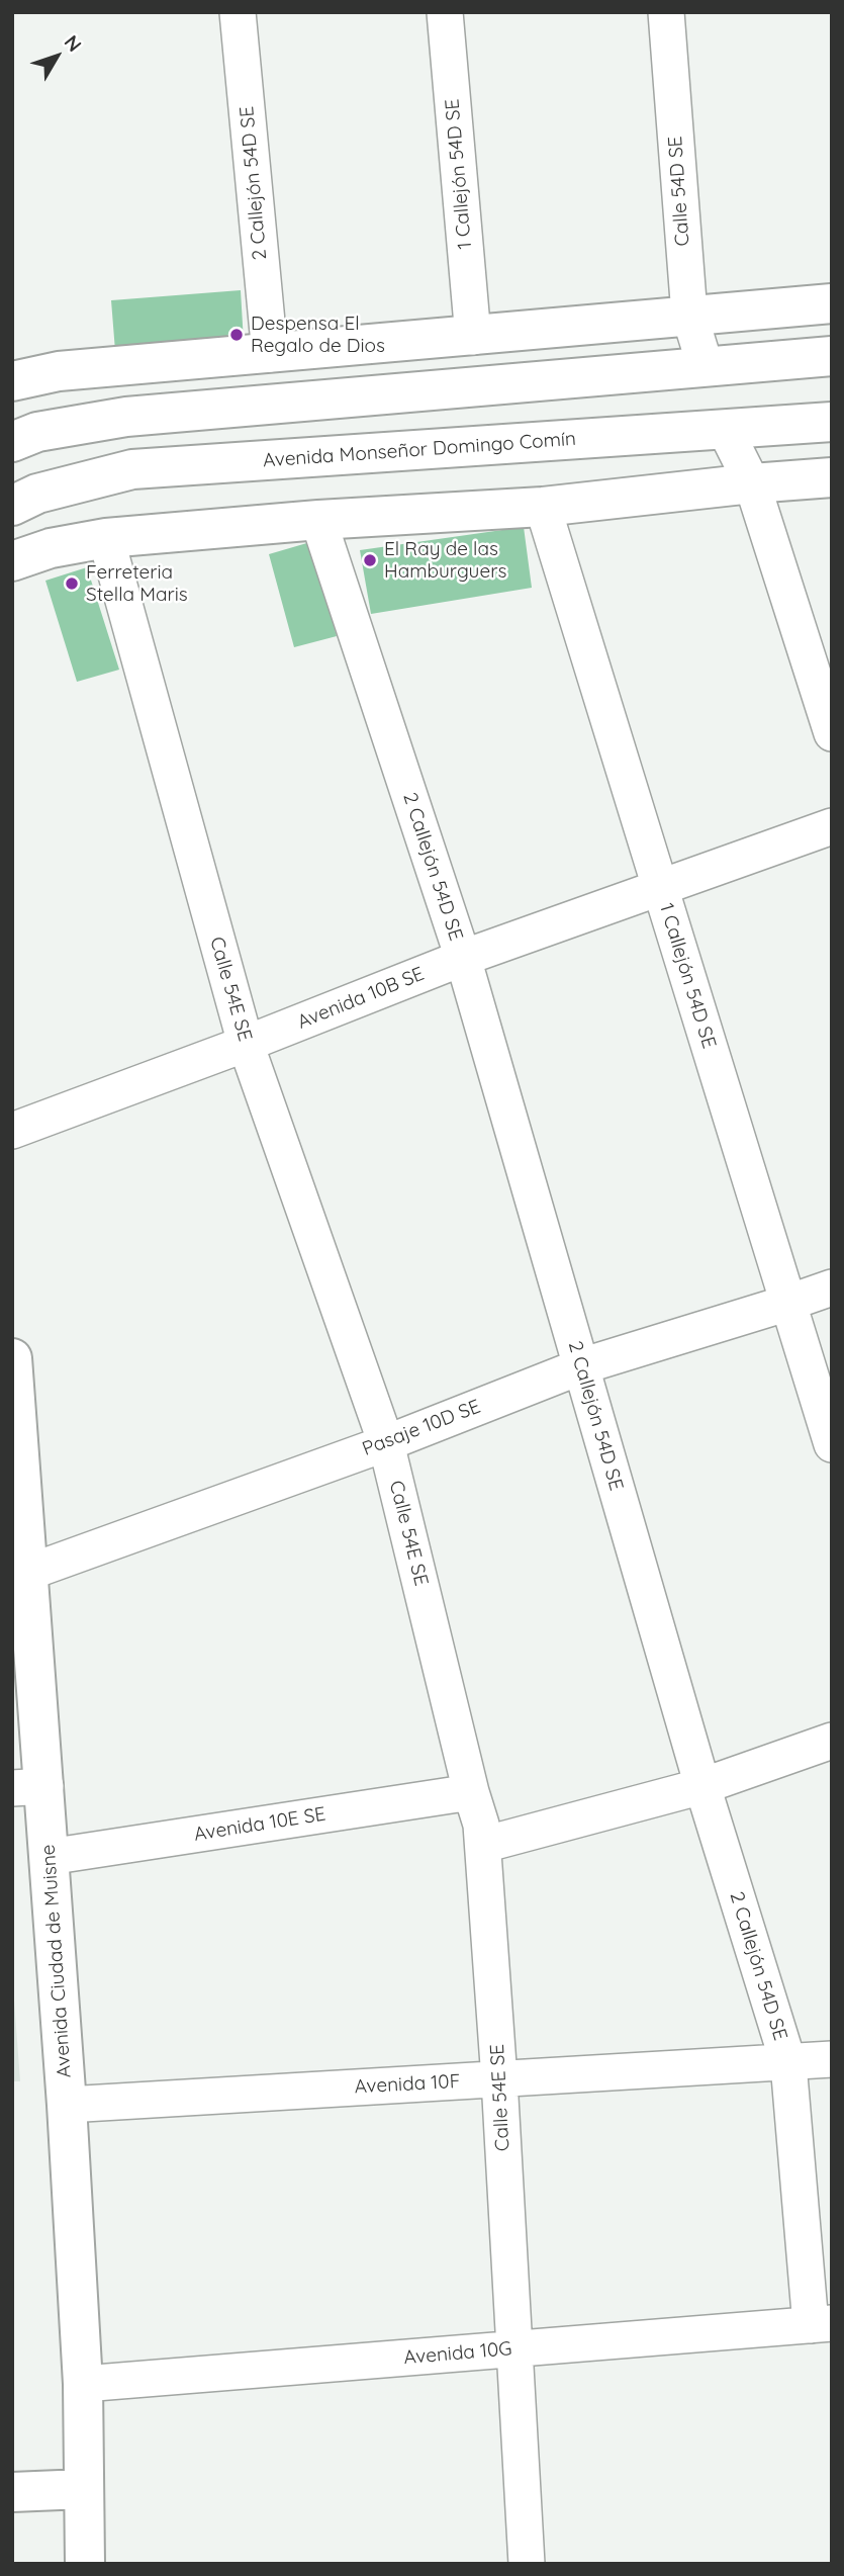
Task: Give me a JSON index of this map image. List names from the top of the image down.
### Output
{
  "streets": {
    "main road": ["Avenida Monseñor Domingo Comín", "Avenida Ciudad de Muisne"],
    "street": [
      "1 Callejón 54D SE",
      "2 Callejón 54D SE",
      "Calle 54D SE",
      "Calle 54E SE",
      "Avenida 10B SE",
      "Pasaje 10D SE",
      "Avenida 10E SE",
      "Avenida 10F",
      "Avenida 10G"
    ]
  },
  "crossings": [
    ["1 Callejón 54D SE", "Avenida 10B SE"],
    ["1 Callejón 54D SE", "Pasaje 10D SE"],
    ["2 Callejón 54D SE", "Avenida 10B SE"],
    ["2 Callejón 54D SE", "Pasaje 10D SE"],
    ["2 Callejón 54D SE", "Avenida 10F"],
    ["2 Callejón 54D SE", "Avenida 10G"],
    ["Calle 54E SE", "Avenida 10B SE"],
    ["Calle 54E SE", "Pasaje 10D SE"],
    ["Calle 54E SE", "Avenida 10E SE"],
    ["Calle 54E SE", "Avenida 10F"],
    ["Calle 54E SE", "Avenida 10G"],
    ["Pasaje 10D SE", "Avenida Ciudad de Muisne"],
    ["Avenida 10E SE", "Avenida Ciudad de Muisne"],
    ["Avenida Ciudad de Muisne", "Avenida 10F"],
    ["Avenida Ciudad de Muisne", "Avenida 10G"]
  ],
  "places": ["Despensa El Regalo de Dios", "El Ray de las Hamburguers", "Ferreteria Stella Maris"],
  "north": "top right"
}
